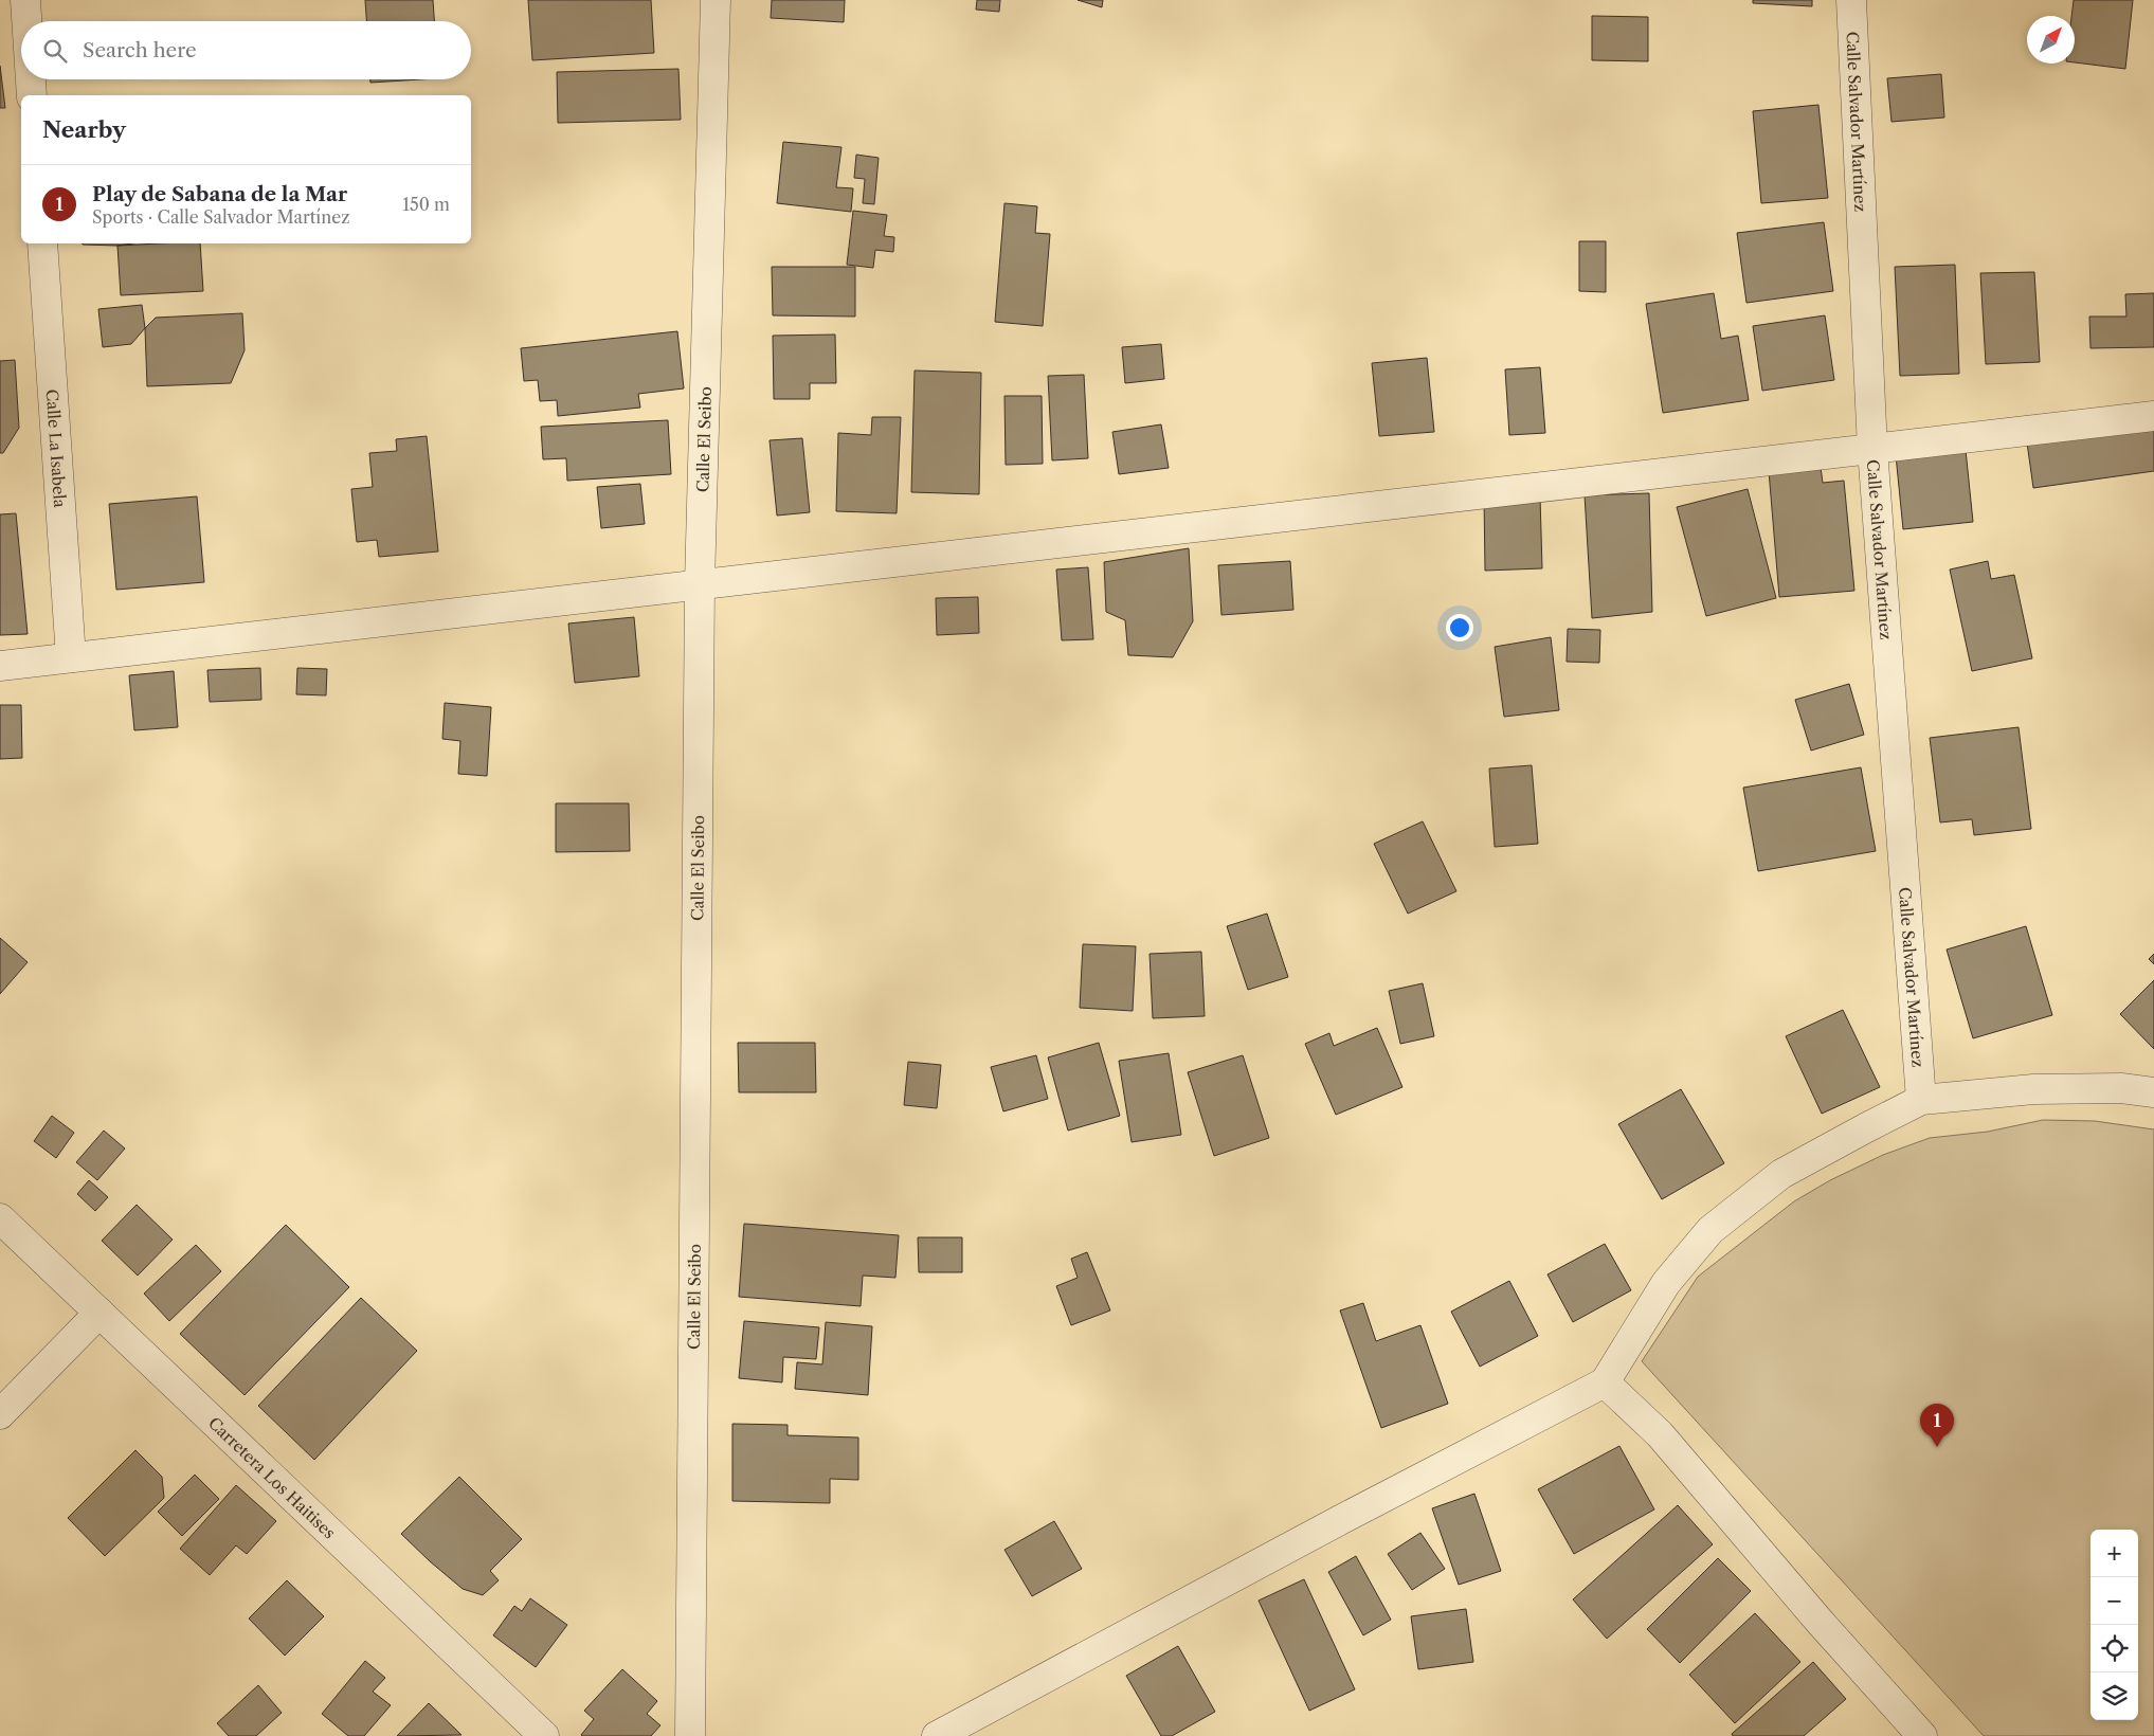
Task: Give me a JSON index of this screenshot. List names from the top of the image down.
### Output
{
  "streets": {
    "street": [
      "Calle Salvador Martínez",
      "Calle El Seibo",
      "Calle La Isabela",
      "Carretera Los Haitises"
    ]
  },
  "north": "top right",
  "page": {
    "search": "Search here",
    "heading": "Nearby",
    "list": [
      {
        "mark": "1",
        "name": "Play de Sabana de la Mar",
        "note": "Sports · Calle Salvador Martínez",
        "value": "150 m"
      }
    ],
    "pins": "1",
    "map_buttons": ["+", "−"]
  }
}
